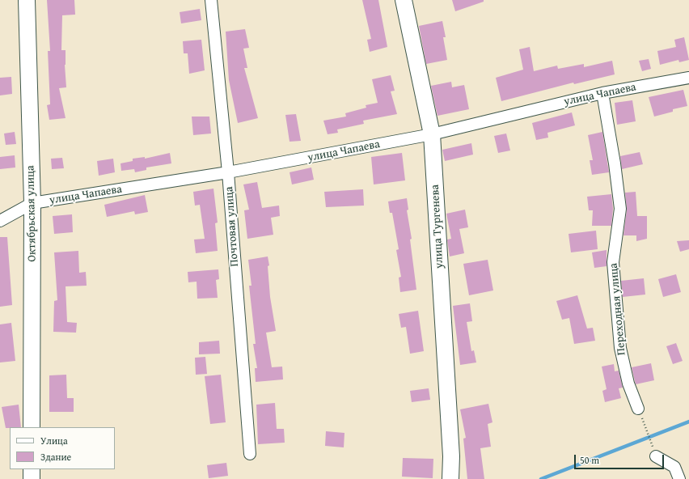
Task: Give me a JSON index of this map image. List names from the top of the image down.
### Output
{
  "streets": {
    "main road": ["Октябрьская улица", "улица Тургенева"],
    "street": ["улица Чапаева", "Почтовая улица", "Переходная улица"]
  },
  "crossings": [
    ["улица Чапаева", "Октябрьская улица"],
    ["улица Чапаева", "Почтовая улица"],
    ["улица Чапаева", "улица Тургенева"],
    ["улица Чапаева", "Переходная улица"]
  ],
  "legend": ["Улица", "Здание"],
  "scale_bar": "50 m"
}
